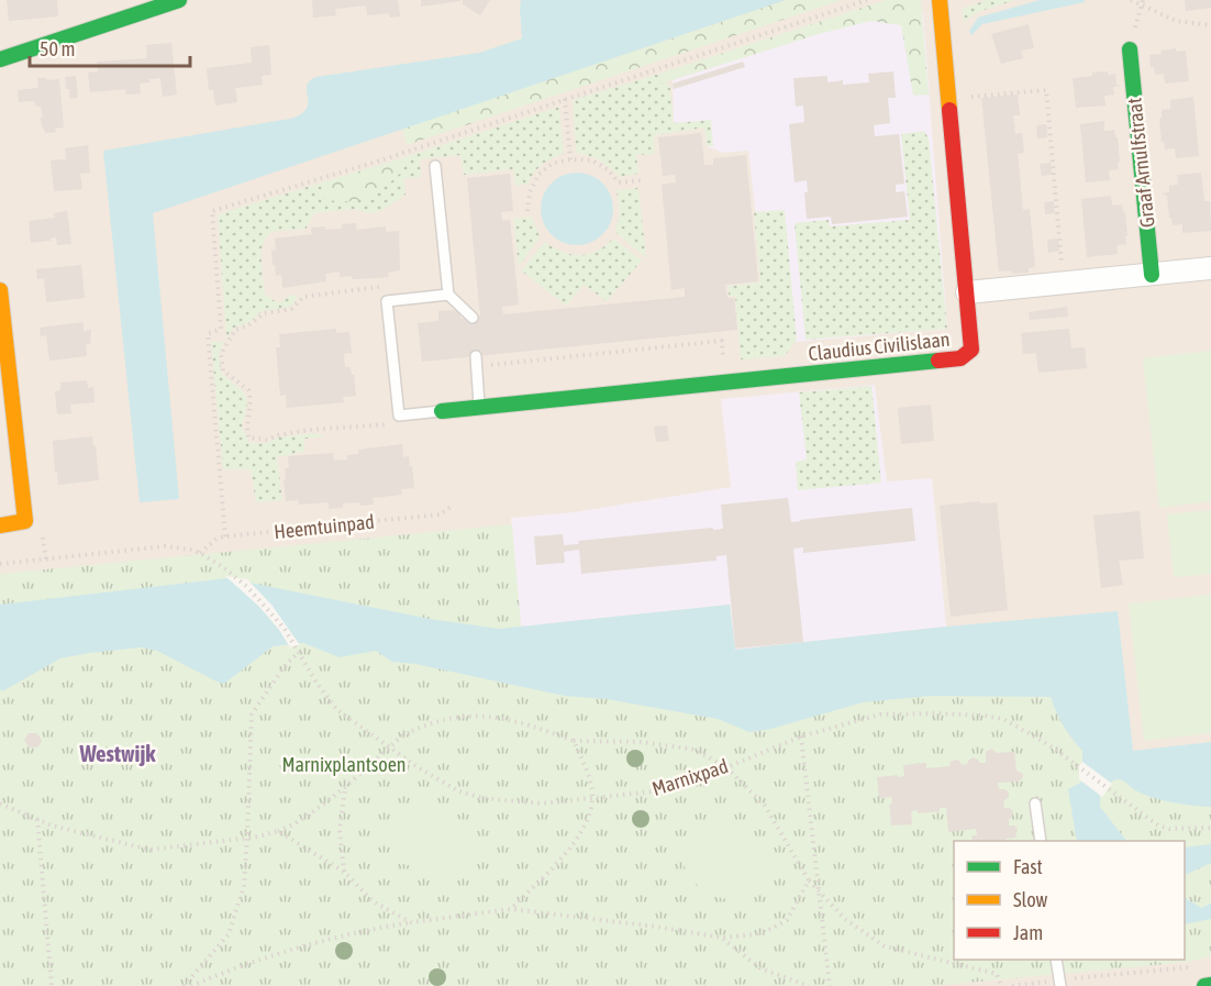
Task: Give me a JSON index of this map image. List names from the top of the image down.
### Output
{
  "streets": {
    "street": ["Graaf Arnulfstraat", "Claudius Civilislaan"],
    "path": ["Heemtuinpad", "Marnixpad"]
  },
  "crossings": [
    ["Heemtuinpad", "Marnixpad"]
  ],
  "districts": ["Westwijk"],
  "parks": ["Marnixplantsoen"],
  "legend": ["Fast", "Slow", "Jam"],
  "scale_bar": "50 m"
}
